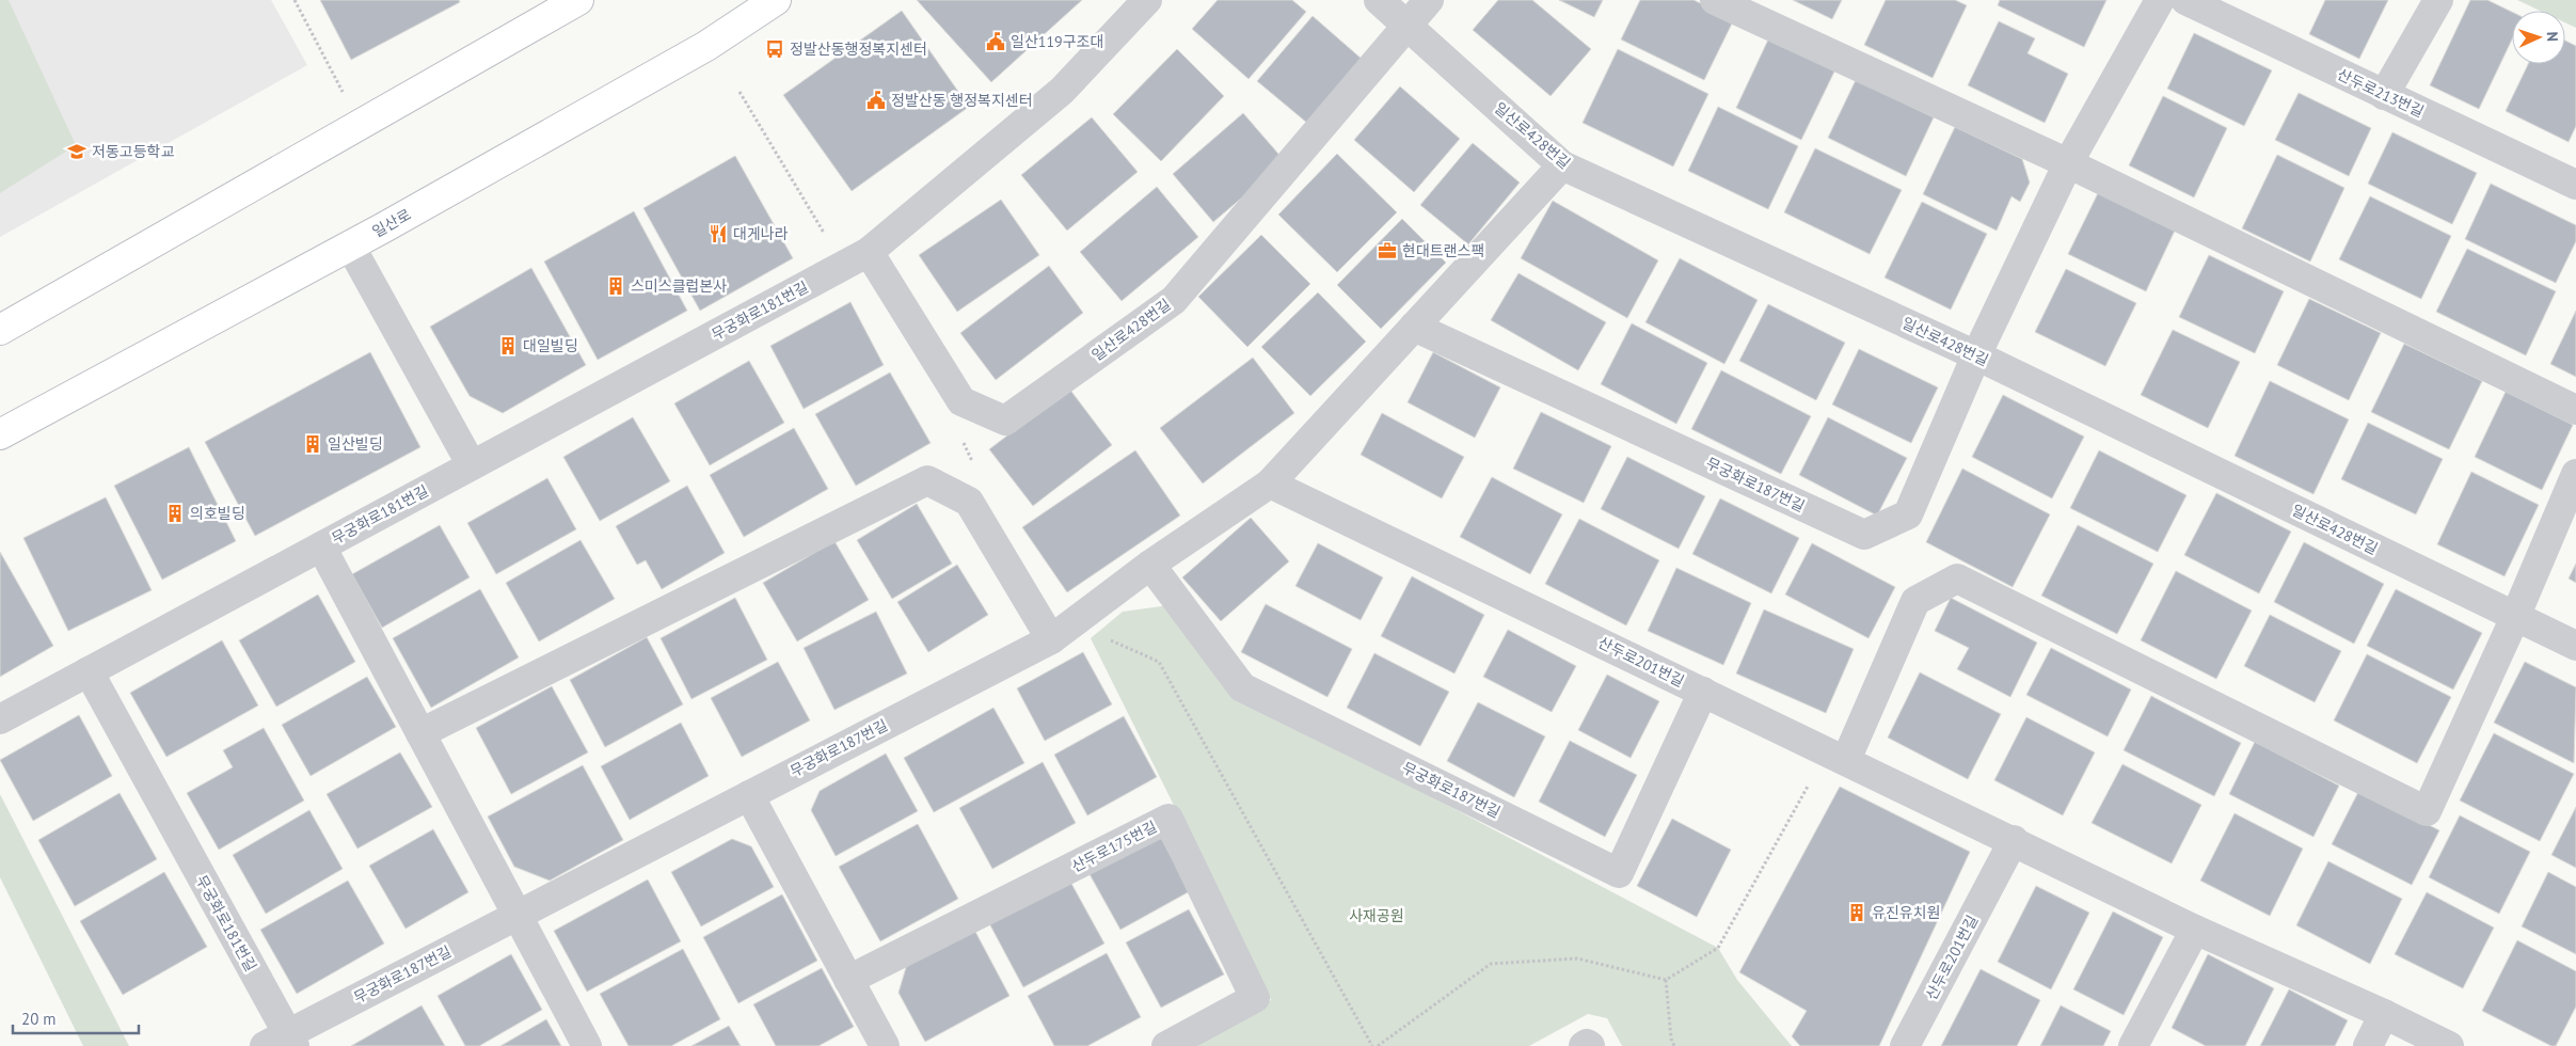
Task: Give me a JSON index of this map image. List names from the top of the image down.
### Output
{
  "streets": {
    "main road": ["일산로"],
    "street": [
      "산두로213번길",
      "일산로428번길",
      "무궁화로181번길",
      "무궁화로187번길",
      "산두로201번길",
      "산두로175번길"
    ]
  },
  "crossings": [
    ["일산로428번길", "무궁화로181번길"],
    ["일산로428번길", "무궁화로187번길"],
    ["무궁화로181번길", "무궁화로187번길"],
    ["무궁화로187번길", "산두로201번길"]
  ],
  "parks": ["사재공원"],
  "places": {
    "public building": ["일산119구조대", "정발산동 행정복지센터"],
    "bus stop": ["정발산동행정복지센터"],
    "school or university": ["저동고등학교"],
    "restaurant": ["대게나라"],
    "office": ["현대트랜스팩"],
    "building": [
      "스미스클럽본사",
      "대일빌딩",
      "일산빌딩",
      "의호빌딩",
      "유진유치원"
    ]
  },
  "scale_bar": "20 m",
  "north": "right"
}
